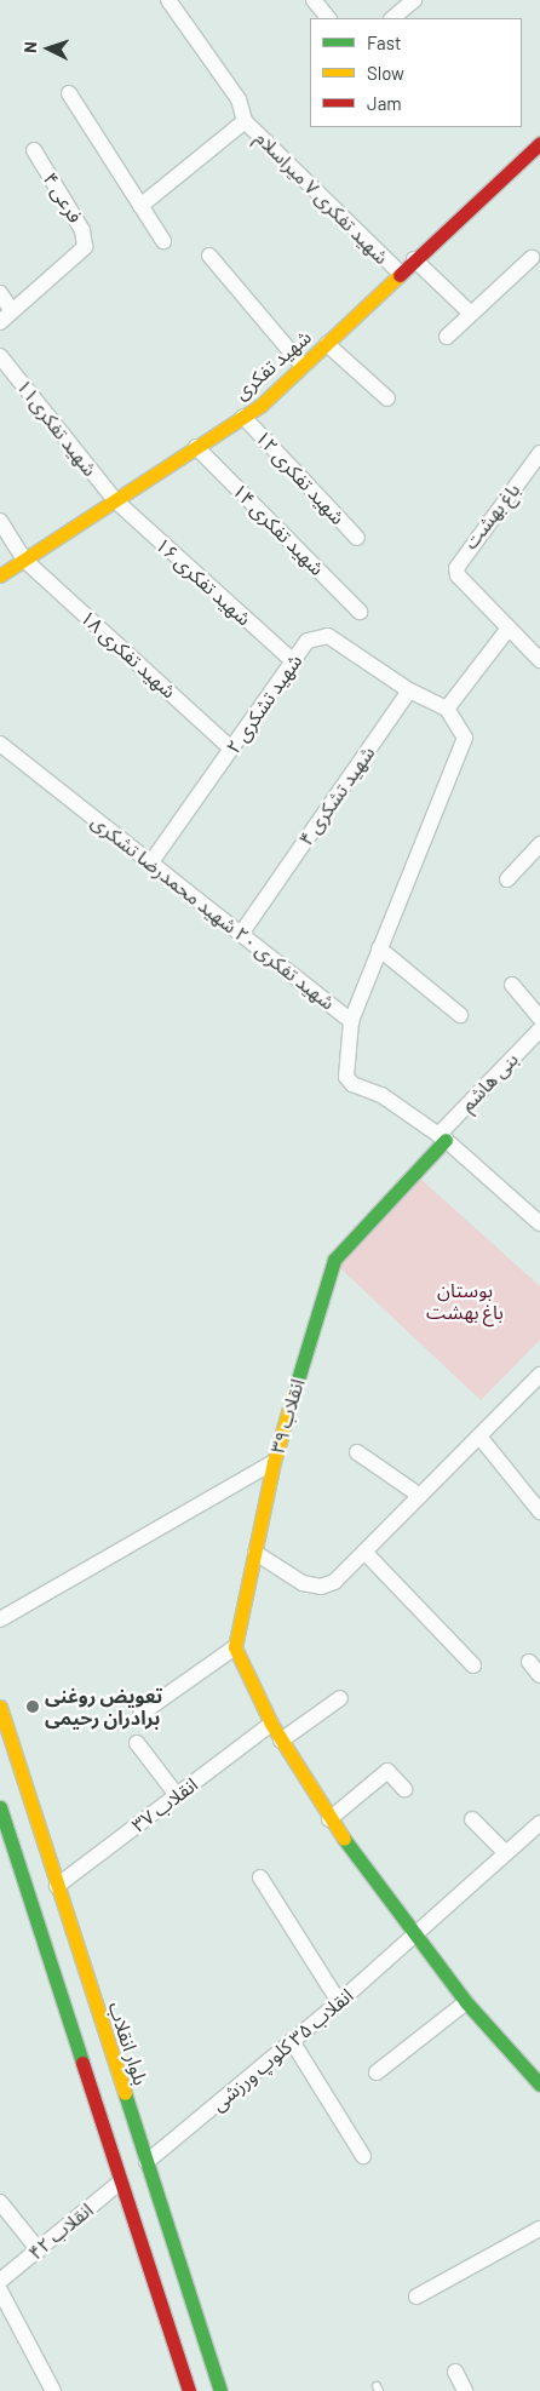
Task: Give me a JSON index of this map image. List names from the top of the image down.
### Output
{
  "streets": {
    "street": [
      "فرعی ۴",
      "شهید تفکری ۷ میراسلام",
      "شهید تفکری",
      "شهید تفکری۱۱",
      "شهید تفکری ۱۲",
      "باغ بهشت",
      "شهید تفکری ۱۴",
      "شهید تفکری ۱۶",
      "شهید تفکری ۱۸",
      "شهید تشکری ۲",
      "شهید تشکری ۴",
      "شهید تفکری ۲۰ شهید محمدرضا تشکری",
      "بنی هاشم",
      "انقلاب ۳۹",
      "انقلاب ۳۷",
      "بلوار انقلاب",
      "انقلاب ۳۵ کلوپ ورزشی",
      "انقلاب ۴۲"
    ]
  },
  "crossings": [
    ["شهید تفکری ۷ میراسلام", "شهید تفکری"],
    ["شهید تفکری", "شهید تفکری۱۱"],
    ["شهید تفکری", "شهید تفکری ۱۲"],
    ["شهید تفکری", "شهید تفکری ۱۴"],
    ["شهید تفکری", "شهید تفکری ۱۶"],
    ["شهید تفکری", "شهید تفکری ۱۸"],
    ["شهید تفکری۱۱", "شهید تفکری ۱۶"],
    ["شهید تفکری ۱۶", "شهید تشکری ۲"],
    ["شهید تفکری ۱۸", "شهید تشکری ۲"],
    ["شهید تشکری ۲", "شهید تشکری ۴"],
    ["شهید تشکری ۲", "شهید تفکری ۲۰ شهید محمدرضا تشکری"],
    ["شهید تشکری ۴", "شهید تفکری ۲۰ شهید محمدرضا تشکری"],
    ["شهید تفکری ۲۰ شهید محمدرضا تشکری", "بنی هاشم"],
    ["شهید تفکری ۲۰ شهید محمدرضا تشکری", "انقلاب ۳۹"],
    ["بنی هاشم", "انقلاب ۳۹"],
    ["انقلاب ۳۷", "بلوار انقلاب"],
    ["بلوار انقلاب", "انقلاب ۳۵ کلوپ ورزشی"]
  ],
  "parks": ["بوستان باغ بهشت"],
  "places": ["تعویض روغنی برادران رحیمی"],
  "legend": ["Fast", "Slow", "Jam"],
  "north": "left"
}
